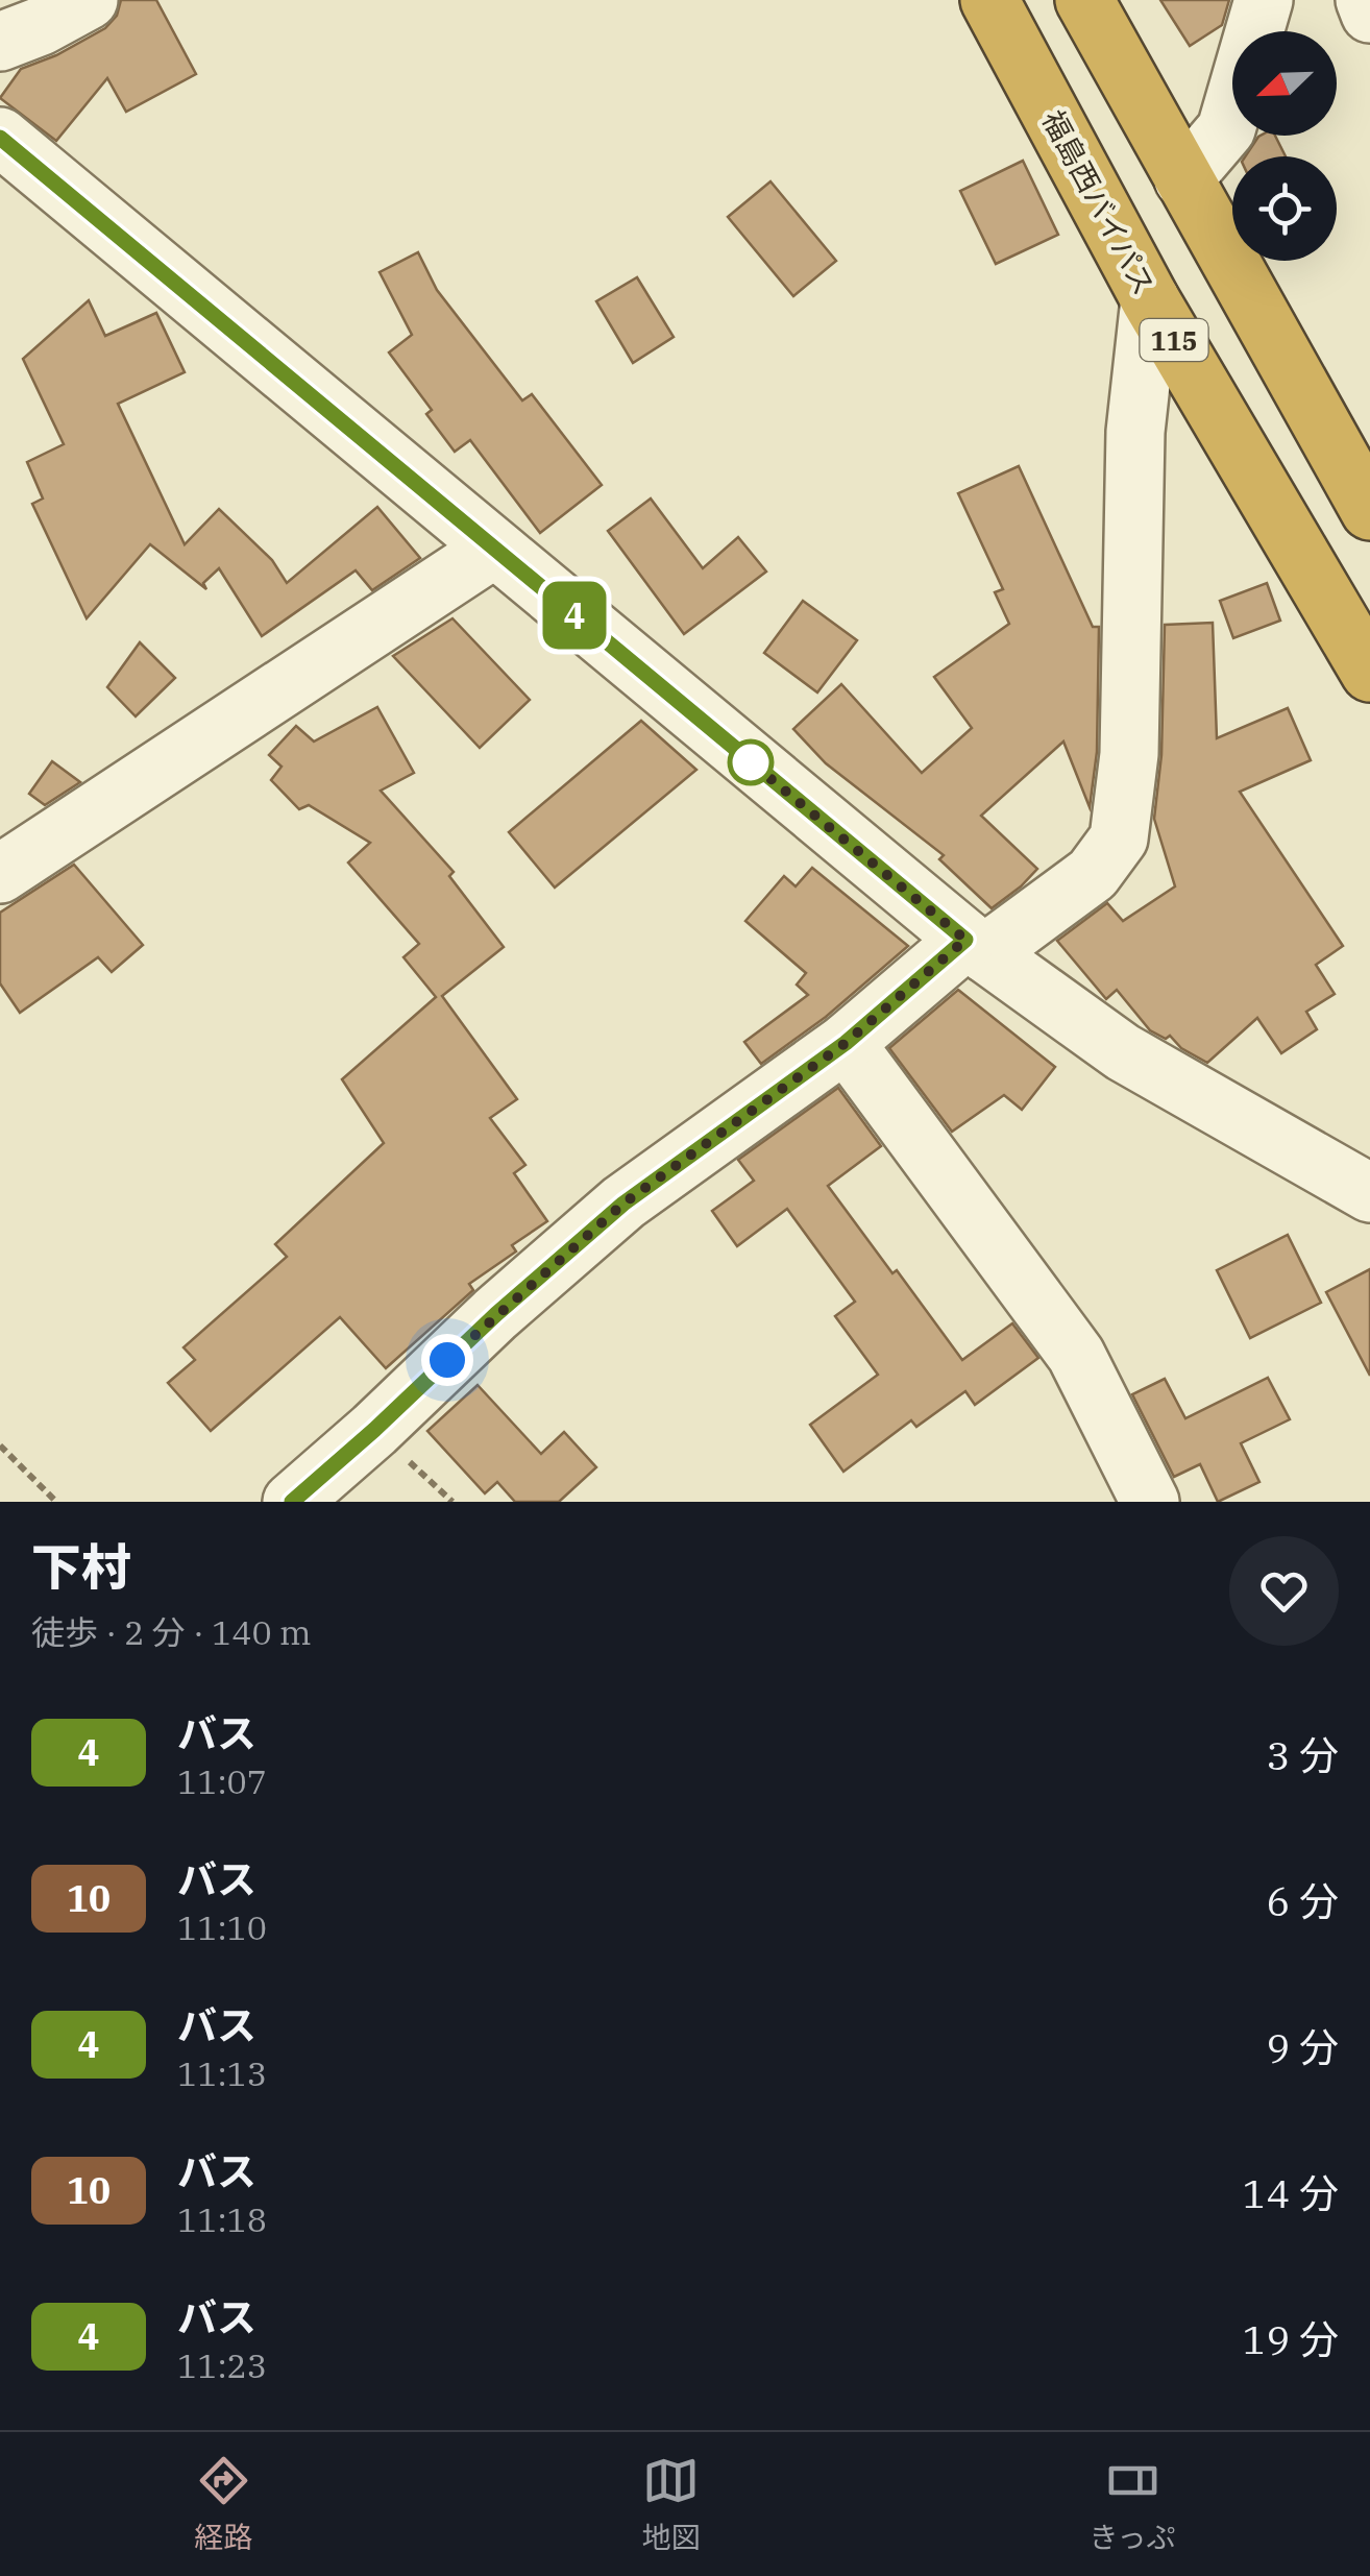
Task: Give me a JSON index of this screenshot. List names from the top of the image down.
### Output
{
  "streets": {
    "highway": ["福島西バイパス", "115"]
  },
  "lines": ["bus line 4"],
  "north": "bottom left",
  "page": {
    "on_map": "4",
    "heading": ["下村", "徒歩 · 2 分 · 140 m"],
    "list": [
      {
        "mark": "4",
        "name": "バス",
        "note": "11:07",
        "value": "3 分"
      },
      {
        "mark": "10",
        "name": "バス",
        "note": "11:10",
        "value": "6 分"
      },
      {
        "mark": "4",
        "name": "バス",
        "note": "11:13",
        "value": "9 分"
      },
      {
        "mark": "10",
        "name": "バス",
        "note": "11:18",
        "value": "14 分"
      },
      {
        "mark": "4",
        "name": "バス",
        "note": "11:23",
        "value": "19 分"
      }
    ],
    "tabs": ["経路", "地図", "きっぷ"]
  }
}
